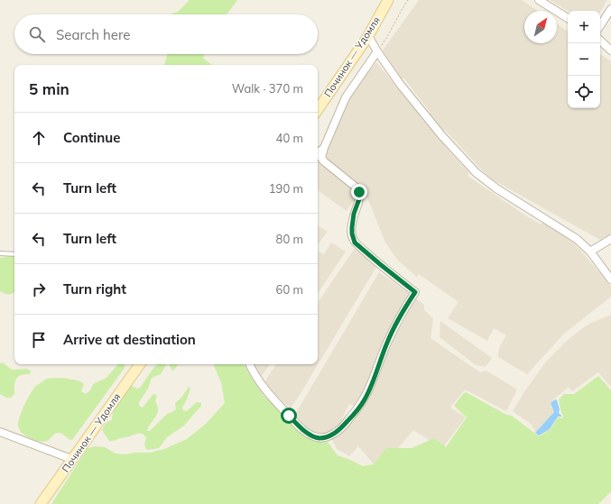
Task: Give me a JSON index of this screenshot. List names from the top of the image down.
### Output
{
  "streets": {
    "main road": ["Починок — Удомля"]
  },
  "north": "top right",
  "page": {
    "map_buttons": ["+", "−"],
    "search": "Search here",
    "heading": ["5 min", "Walk · 370 m"],
    "list": [
      ["Continue", "40 m"],
      ["Turn left", "190 m"],
      ["Turn left", "80 m"],
      ["Turn right", "60 m"],
      "Arrive at destination"
    ]
  }
}
